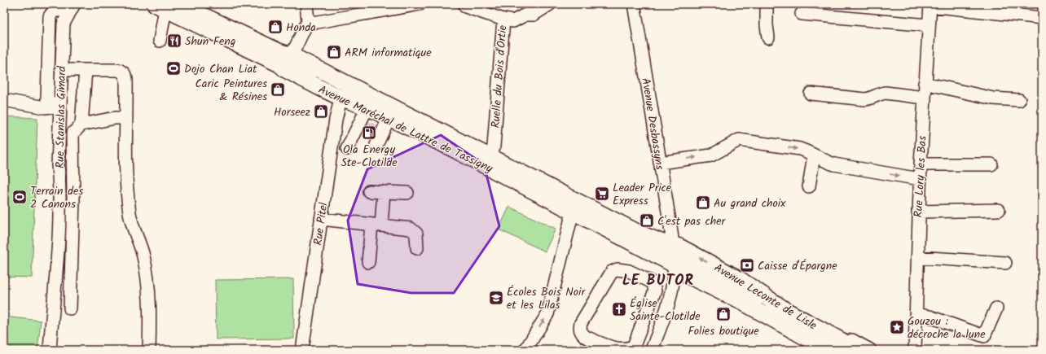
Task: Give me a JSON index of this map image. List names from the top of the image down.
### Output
{
  "streets": {
    "main road": ["Avenue Maréchal de Lattre de Tassigny", "Avenue Leconte de Lisle"],
    "street": [
      "Ruelle du Bois d'Ortie",
      "Rue Stanislas Gimard",
      "Avenue Desbassyns",
      "Rue Lory les Bas",
      "Rue Pitel"
    ]
  },
  "crossings": [
    ["Ruelle du Bois d'Ortie", "Avenue Maréchal de Lattre de Tassigny"],
    ["Avenue Desbassyns", "Avenue Maréchal de Lattre de Tassigny"],
    ["Avenue Desbassyns", "Avenue Leconte de Lisle"],
    ["Avenue Maréchal de Lattre de Tassigny", "Rue Pitel"],
    ["Avenue Maréchal de Lattre de Tassigny", "Avenue Leconte de Lisle"]
  ],
  "districts": ["LE BUTOR"],
  "places": {
    "shop": [
      "Honda",
      "ARM informatique",
      "Caric Peintures & Résines",
      "Horseez",
      "Au grand choix",
      "C'est pas cher",
      "Folies boutique"
    ],
    "restaurant": ["Shun Feng"],
    "sports": ["Dojo Chan Liat", "Terrain des 2 Canons"],
    "fuel station": ["Ola Energy Ste-Clotilde"],
    "supermarket": ["Leader Price Express"],
    "bank": ["Caisse d'Épargne"],
    "school or university": ["Écoles Bois Noir et les Lilas"],
    "church": ["Église Sainte-Clotilde"],
    "place": ["Gouzou : décroche la lune"]
  }
}
